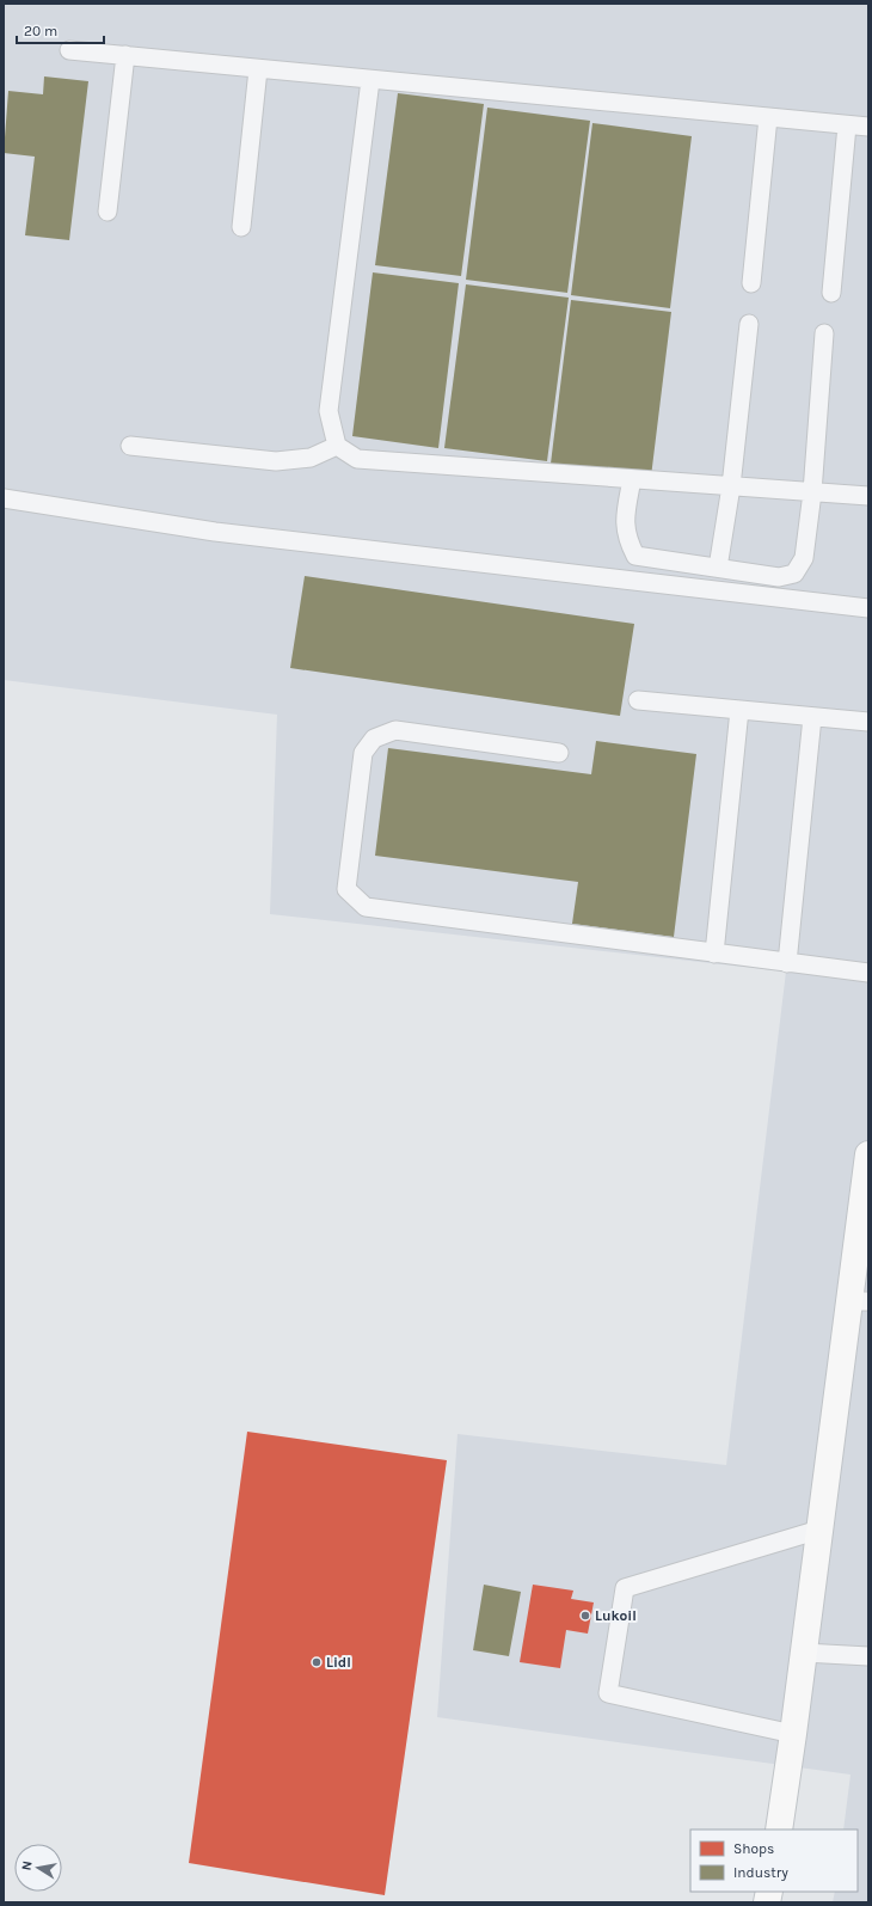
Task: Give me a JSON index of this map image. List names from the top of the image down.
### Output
{
  "places": ["Lukoil", "Lidl"],
  "legend": ["Shops", "Industry"],
  "scale_bar": "20 m",
  "north": "left"
}
